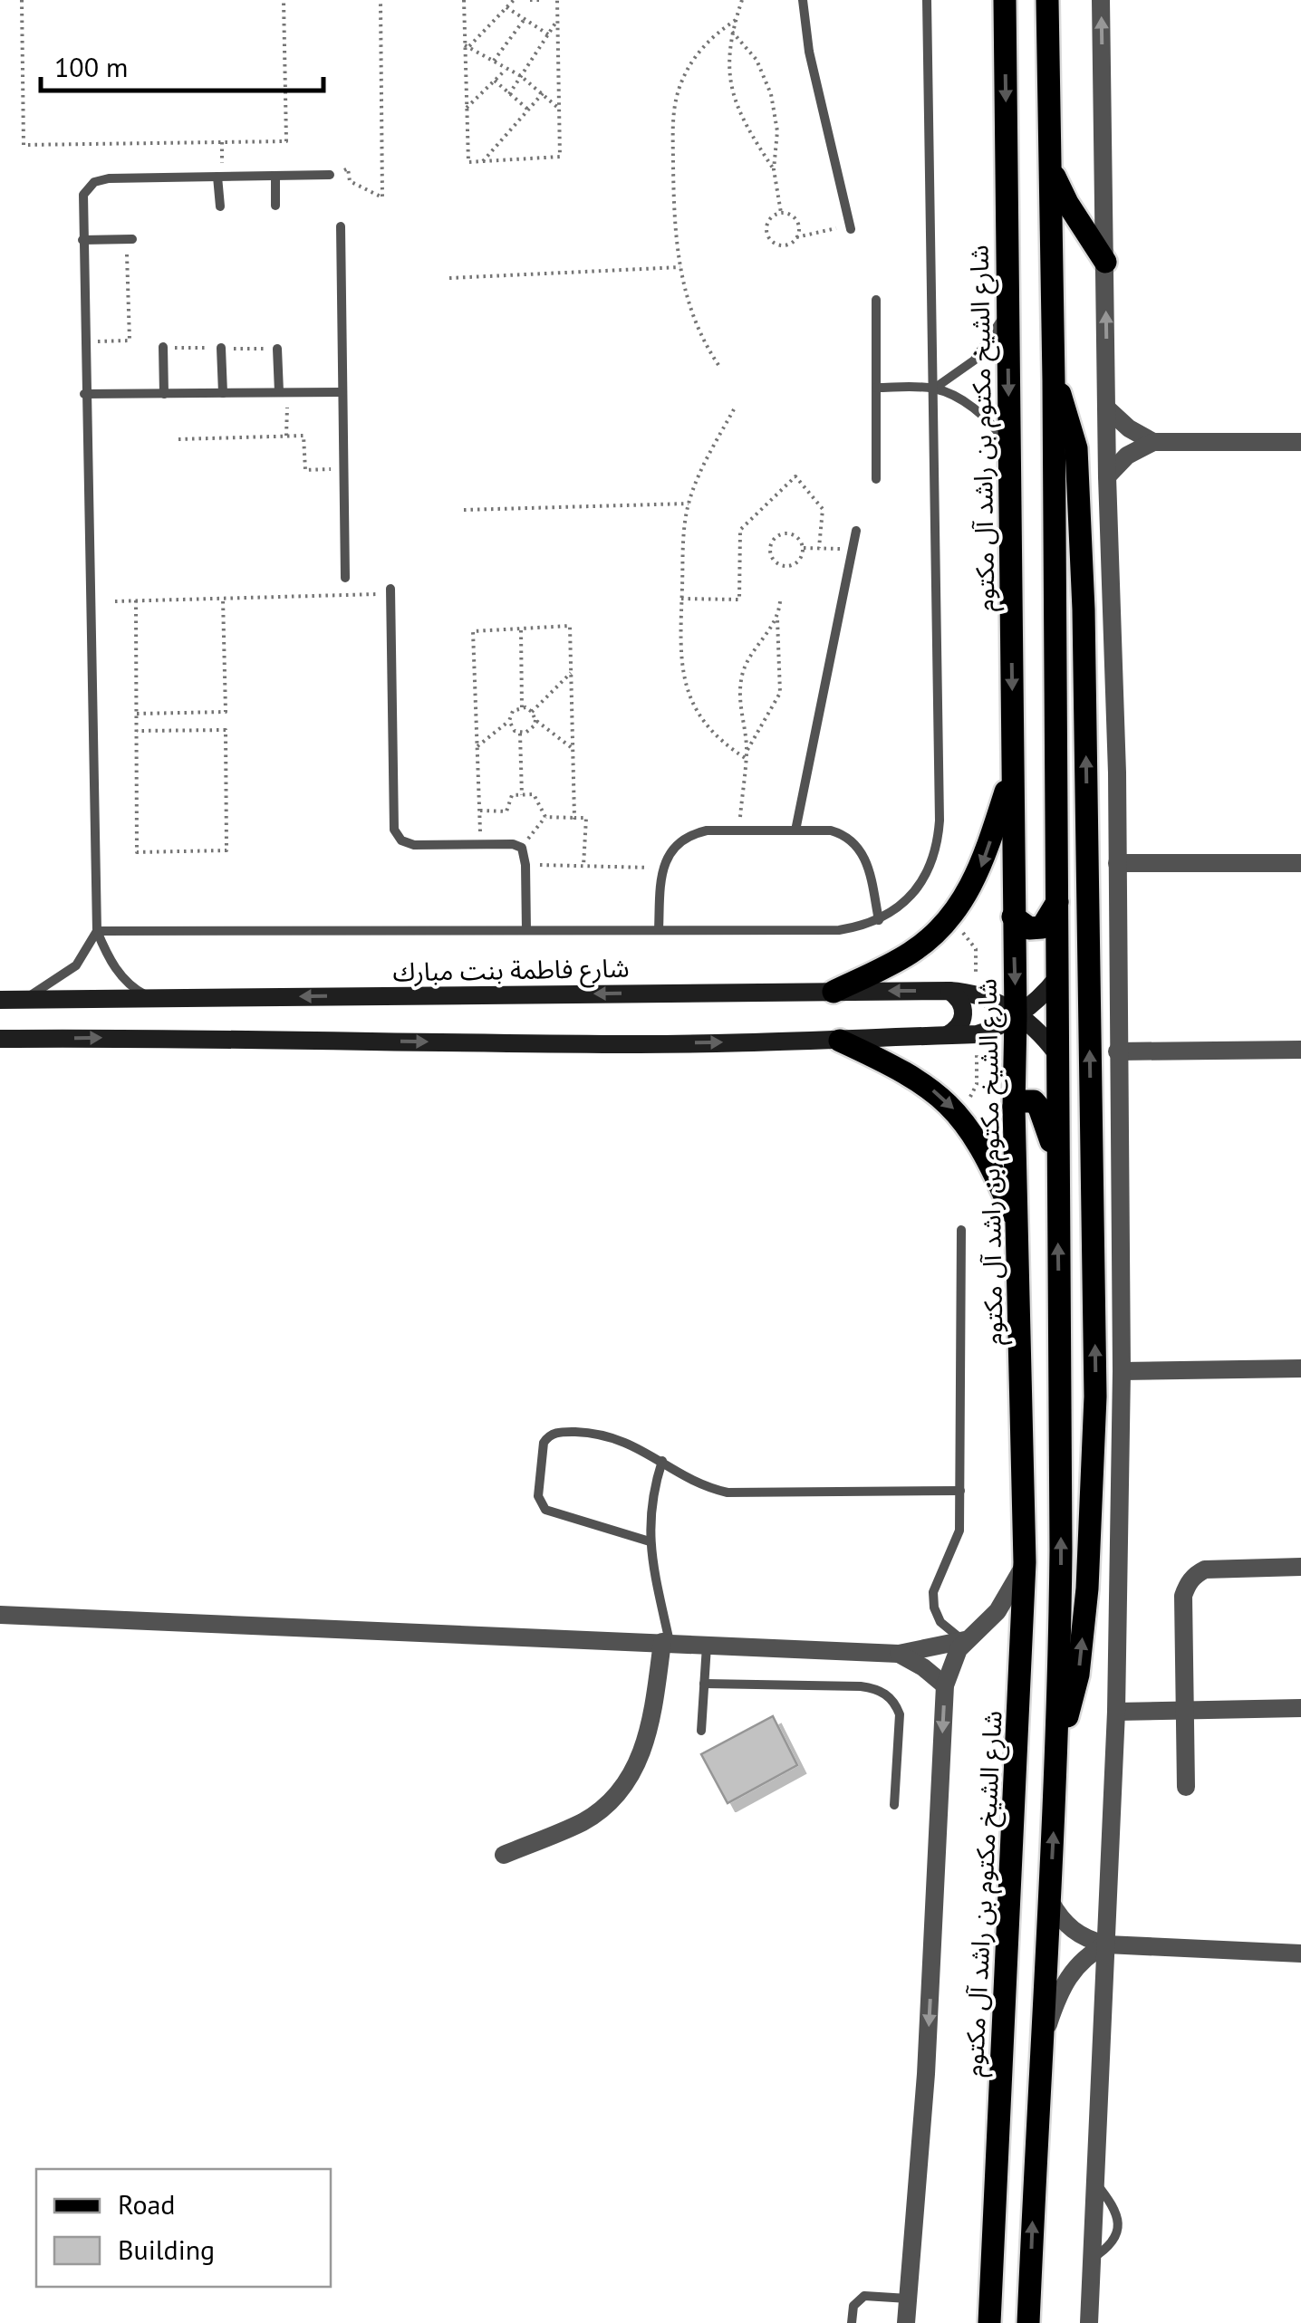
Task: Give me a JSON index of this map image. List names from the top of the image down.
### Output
{
  "streets": {
    "main road": ["شارع الشيخ مكتوم بن راشد آل مكتوم"],
    "street": ["شارع فاطمة بنت مبارك"]
  },
  "crossings": [
    ["شارع الشيخ مكتوم بن راشد آل مكتوم", "شارع فاطمة بنت مبارك"]
  ],
  "legend": ["Road", "Building"],
  "scale_bar": "100 m"
}
